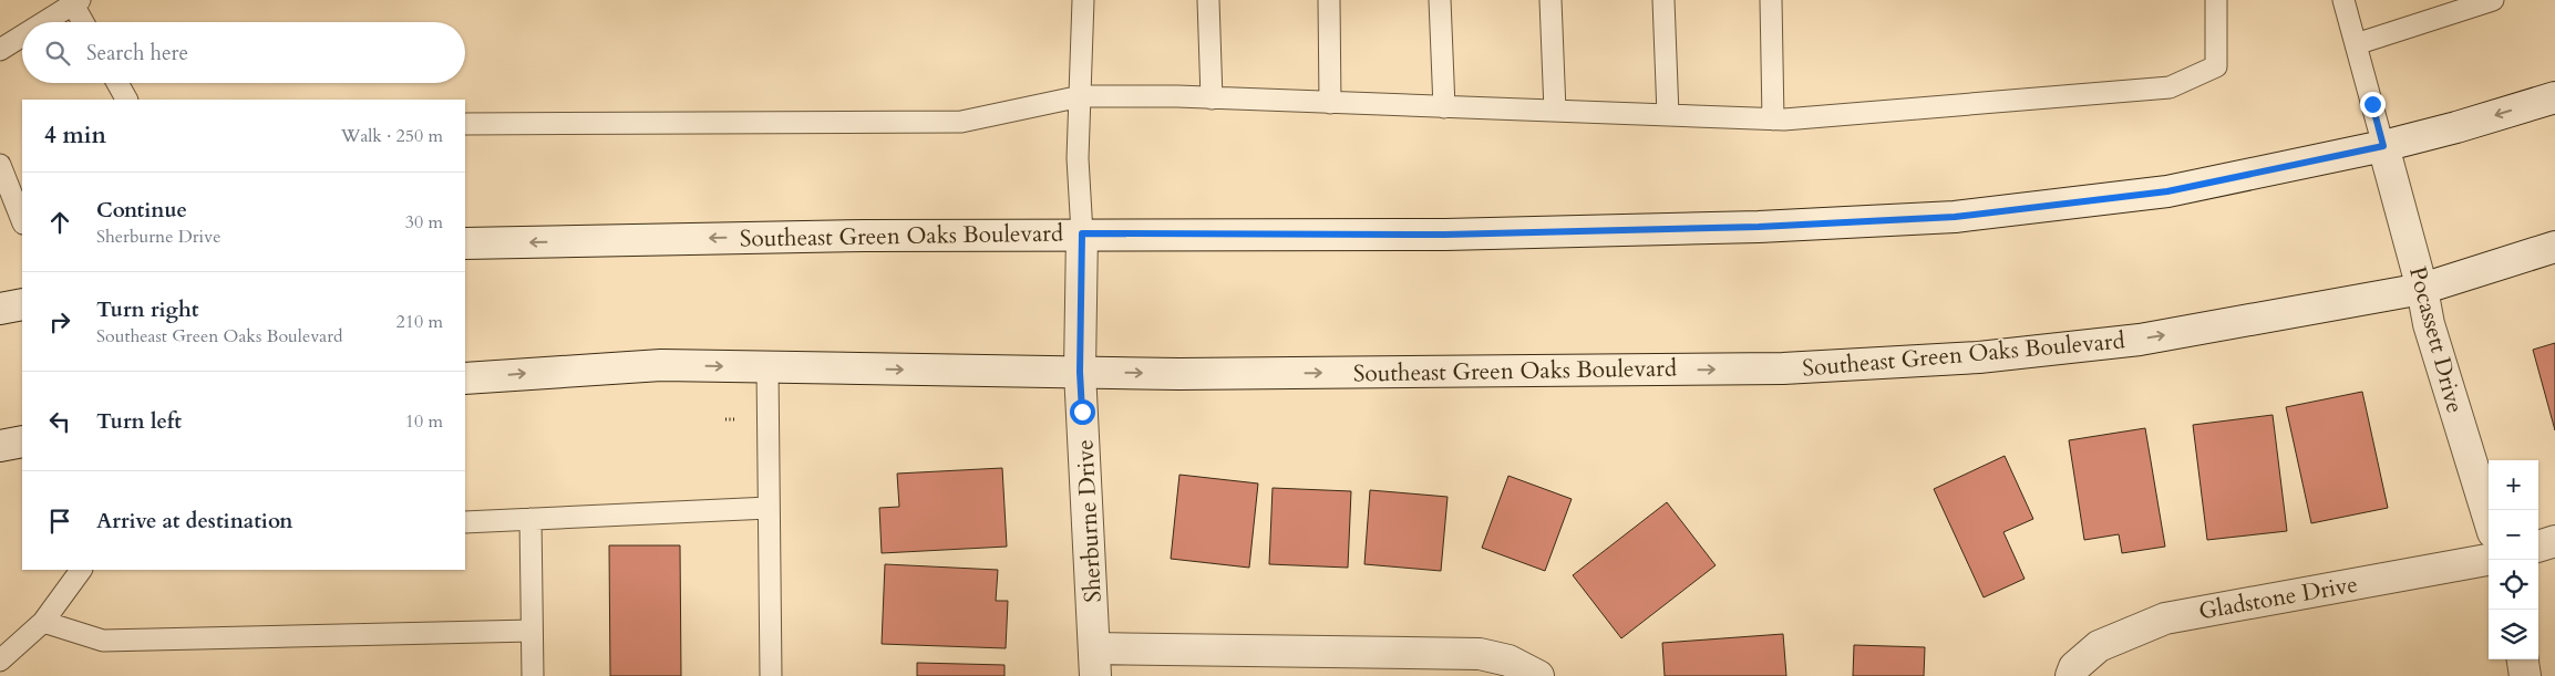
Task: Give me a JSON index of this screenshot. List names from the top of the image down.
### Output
{
  "streets": {
    "main road": [
      "Southeast Green Oaks Boulevard",
      "Pocassett Drive",
      "Sherburne Drive",
      "Gladstone Drive"
    ]
  },
  "crossings": [
    ["Southeast Green Oaks Boulevard", "Pocassett Drive"],
    ["Southeast Green Oaks Boulevard", "Sherburne Drive"]
  ],
  "page": {
    "search": "Search here",
    "heading": ["4 min", "Walk · 250 m"],
    "list": [
      ["Continue", "Sherburne Drive", "30 m"],
      ["Turn right", "Southeast Green Oaks Boulevard", "210 m"],
      ["Turn left", "10 m"],
      "Arrive at destination"
    ],
    "map_buttons": ["+", "−"]
  }
}
